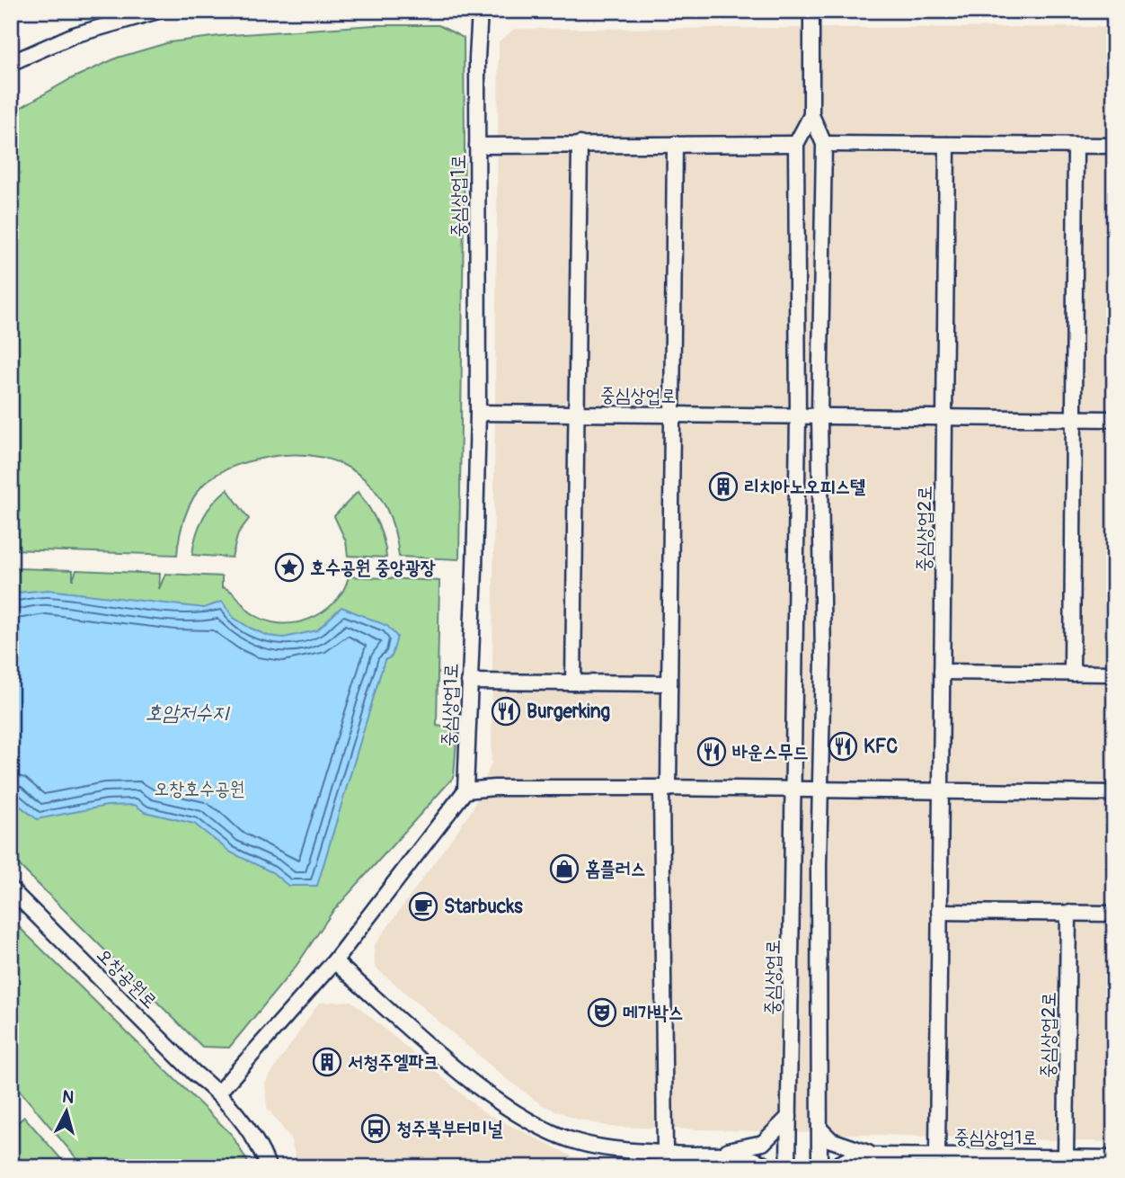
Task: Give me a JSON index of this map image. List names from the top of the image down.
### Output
{
  "streets": {
    "street": [
      "중심상업1로",
      "중심상업로",
      "중심상업2로",
      "오창공원로"
    ]
  },
  "crossings": [
    ["중심상업1로", "중심상업로"],
    ["중심상업1로", "중심상업2로"],
    ["중심상업로", "중심상업2로"]
  ],
  "water": ["호암저수지"],
  "parks": ["오창호수공원"],
  "places": {
    "building": ["리치아노오피스텔", "서청주엘파크"],
    "place": ["호수공원 중앙광장"],
    "restaurant": ["Burgerking", "KFC", "바운스무드"],
    "shop": ["홈플러스"],
    "cafe": ["Starbucks"],
    "theatre": ["메가박스"],
    "bus stop": ["청주북부터미널"]
  },
  "north": "top"
}
